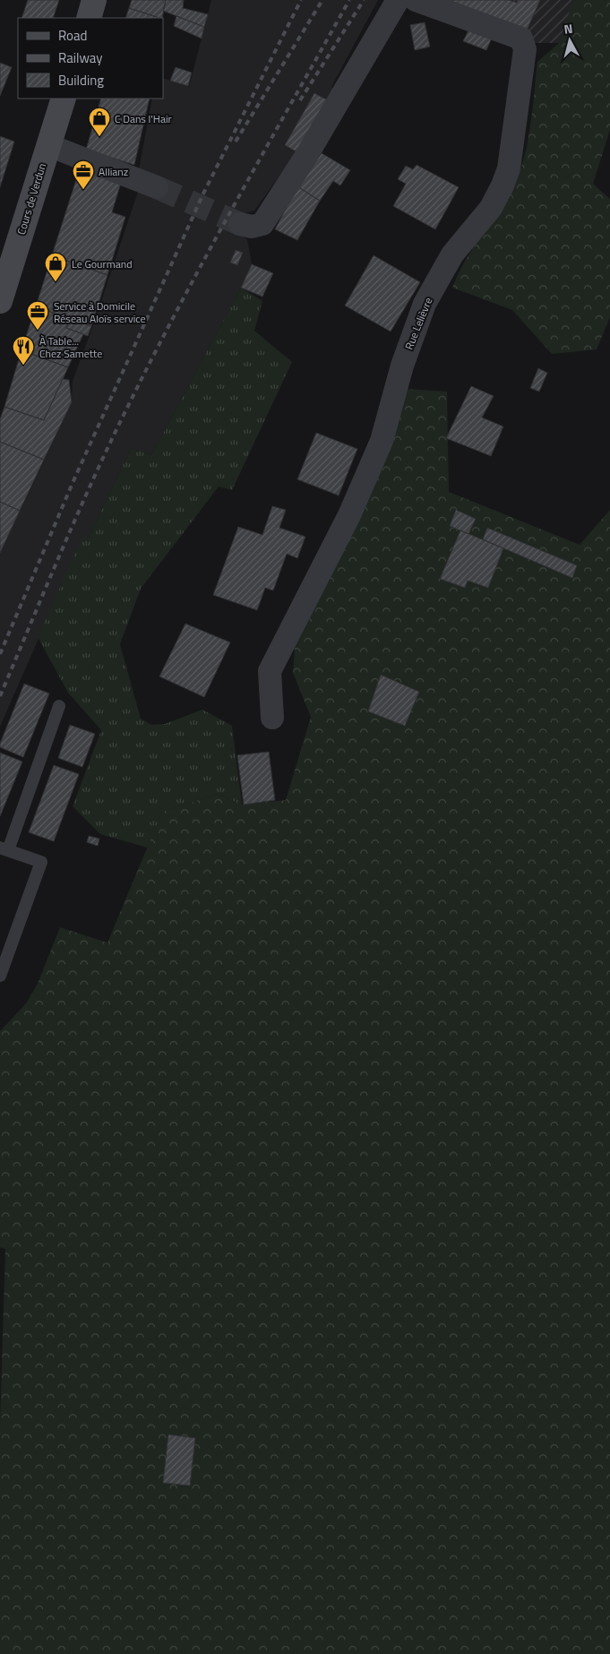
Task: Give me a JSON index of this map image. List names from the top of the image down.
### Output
{
  "streets": {
    "main road": ["Cours de Verdun"],
    "street": ["Rue Lelièvre"]
  },
  "places": {
    "shop": ["C Dans l'Hair", "Le Gourmand"],
    "office": ["Allianz", "Service à Domicile Réseau Aloïs service"],
    "restaurant": ["À Table... Chez Samette"]
  },
  "legend": ["Road", "Railway", "Building"],
  "north": "top"
}
